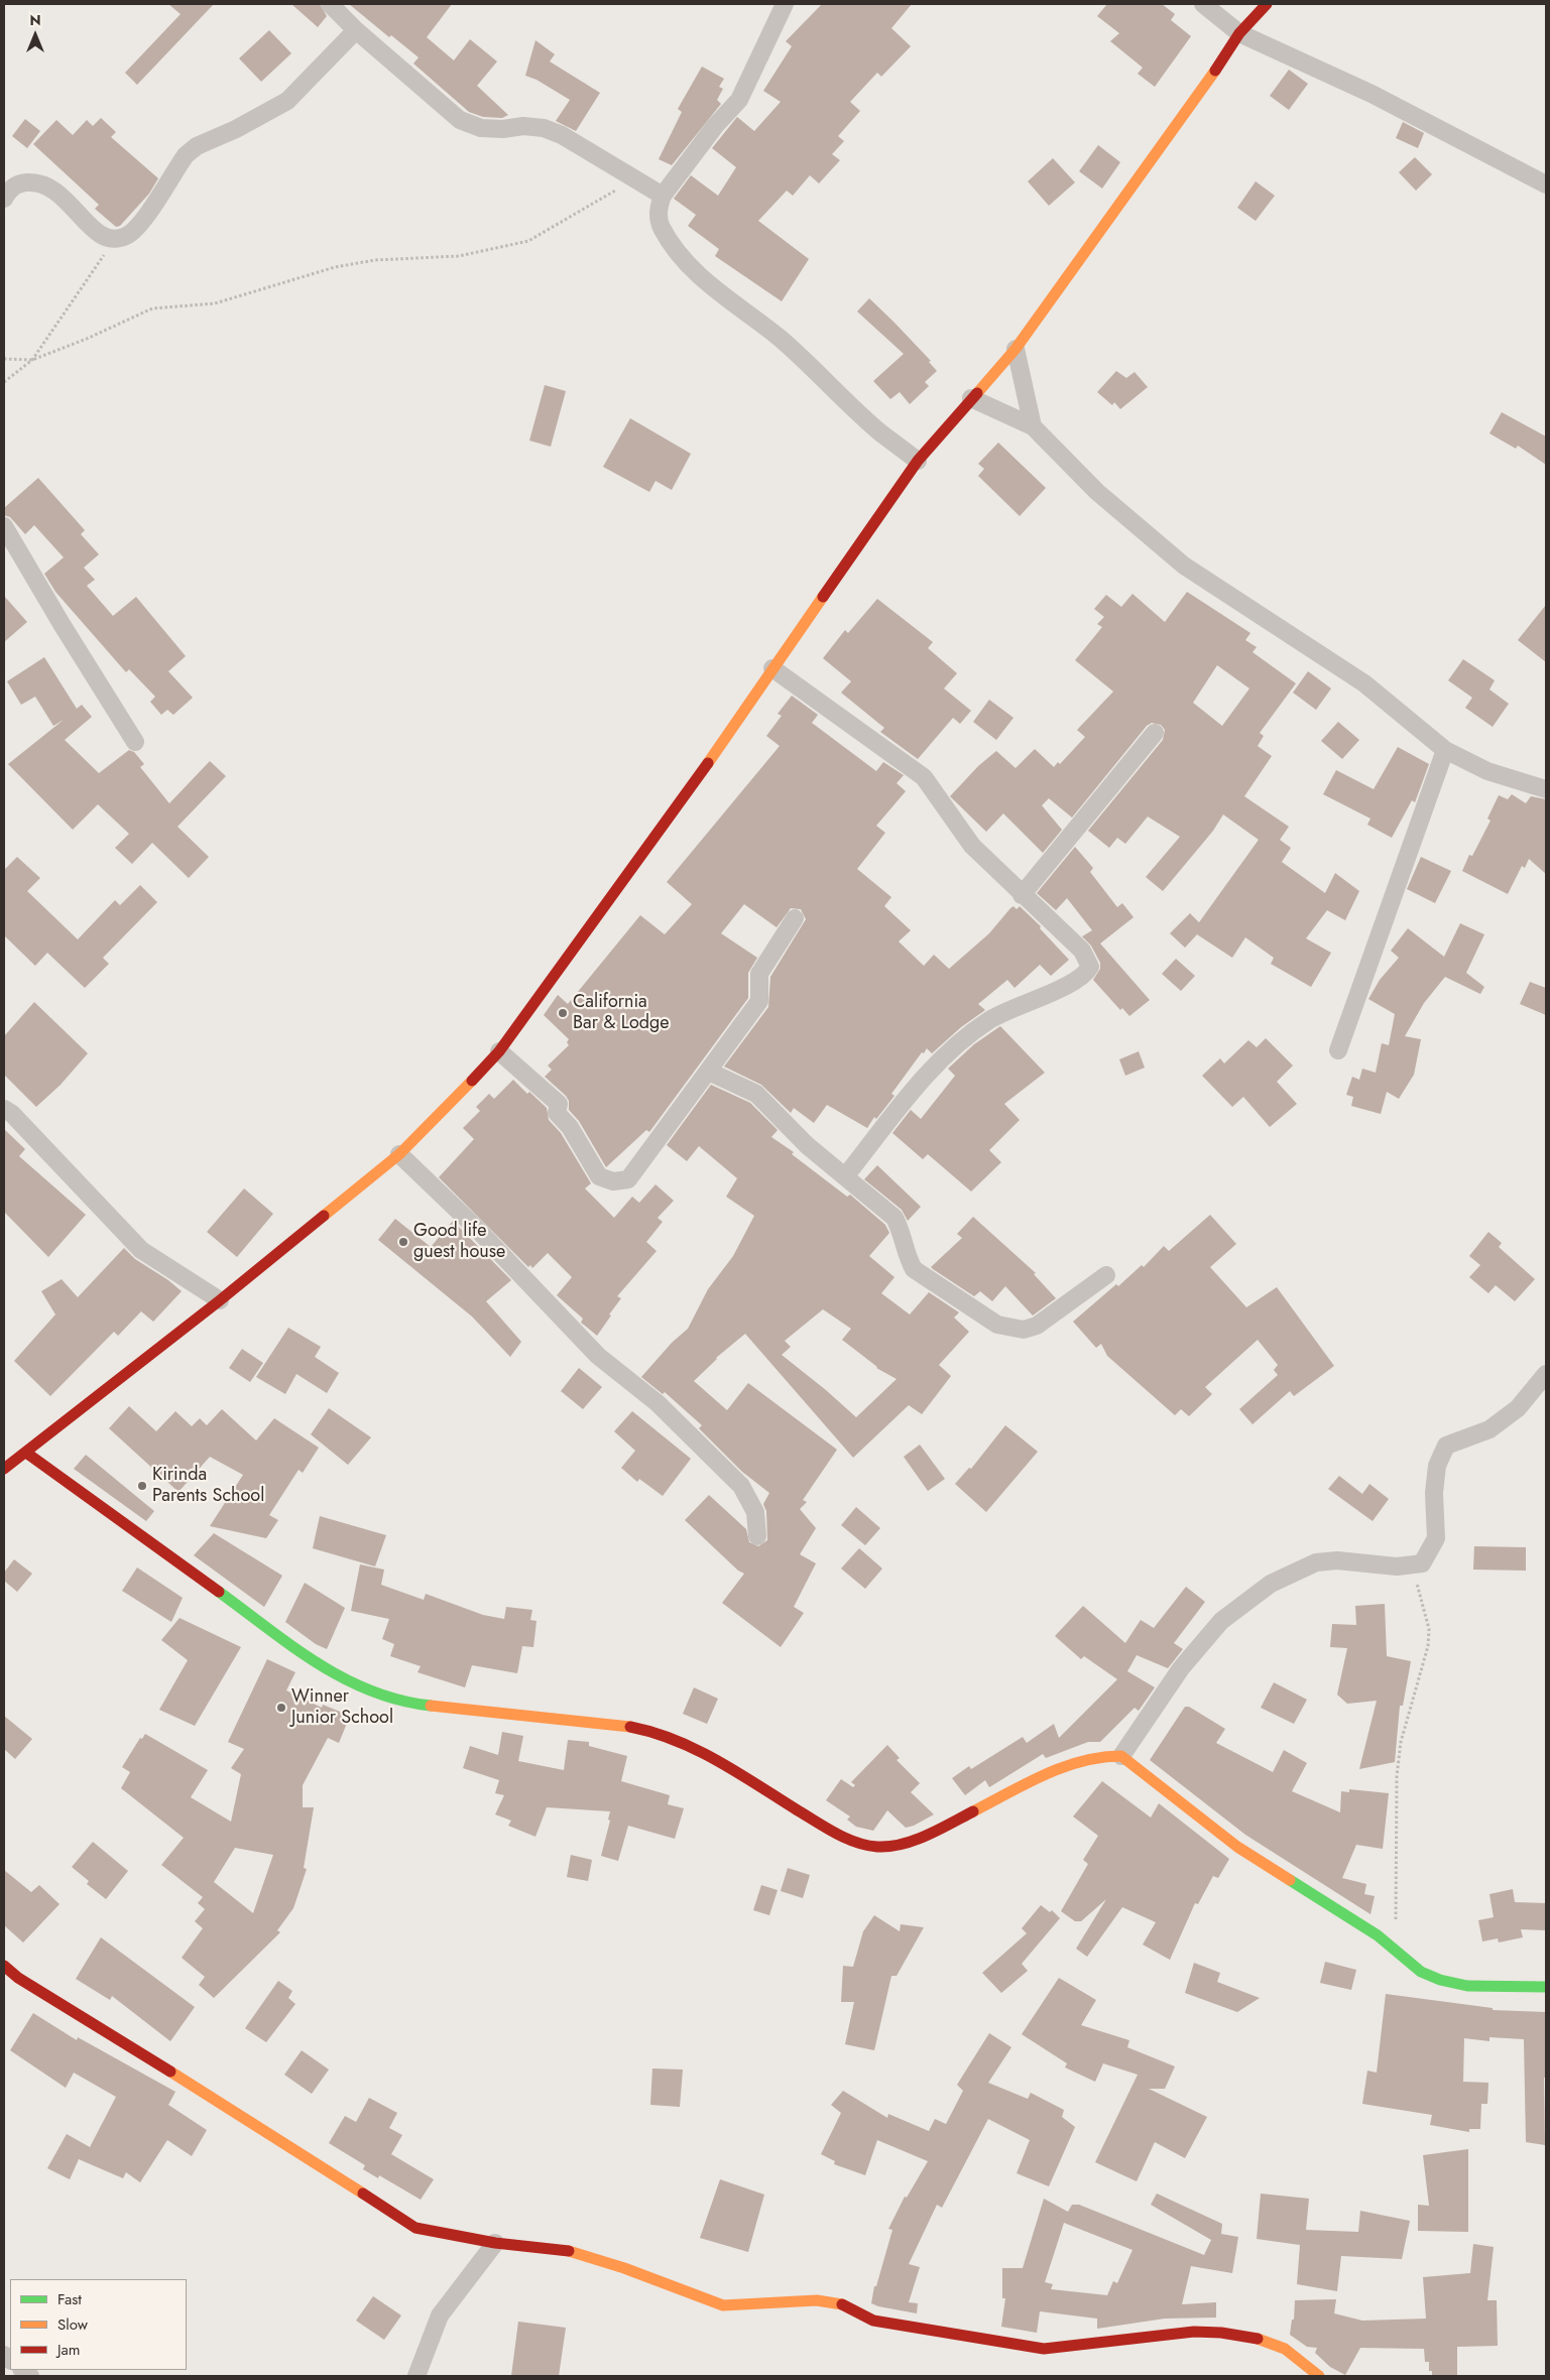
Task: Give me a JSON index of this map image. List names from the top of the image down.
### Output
{
  "places": [
    "California Bar & Lodge",
    "Good life guest house",
    "Kirinda Parents School",
    "Winner Junior School"
  ],
  "legend": ["Fast", "Slow", "Jam"],
  "north": "top"
}
